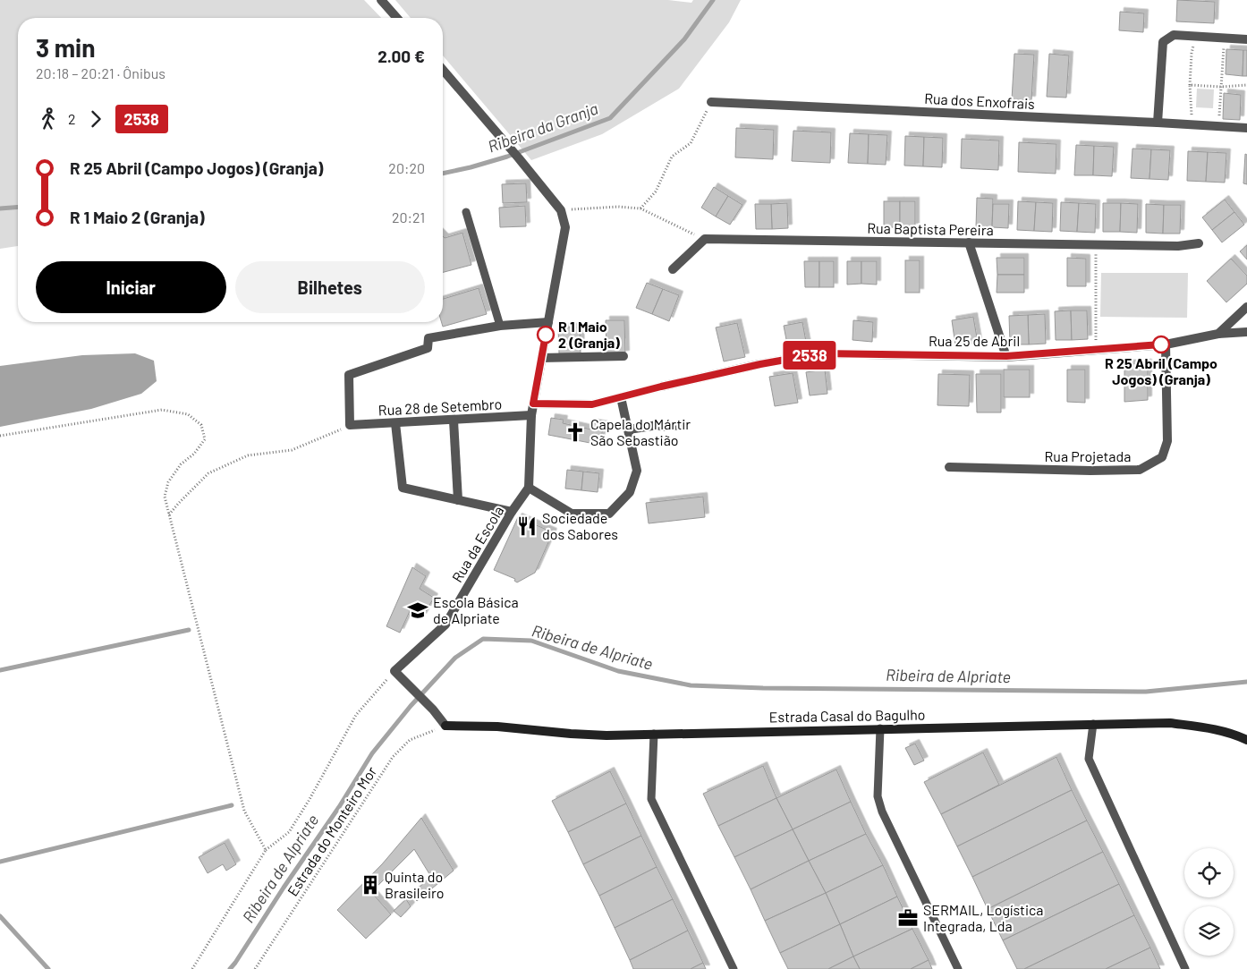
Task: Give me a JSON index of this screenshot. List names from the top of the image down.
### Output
{
  "streets": {
    "street": [
      "Rua dos Enxofrais",
      "Rua Baptista Pereira",
      "Rua 25 de Abril",
      "Rua 28 de Setembro",
      "Rua Projetada",
      "Rua da Escola",
      "Estrada Casal do Bagulho"
    ],
    "path": ["Estrada do Monteiro Mor"]
  },
  "crossings": [
    ["Rua 25 de Abril", "Rua 28 de Setembro"],
    ["Rua 25 de Abril", "Rua Projetada"],
    ["Rua 25 de Abril", "Rua da Escola"],
    ["Rua 28 de Setembro", "Rua da Escola"],
    ["Estrada Casal do Bagulho", "Estrada do Monteiro Mor"]
  ],
  "water": ["Ribeira da Granja", "Ribeira de Alpriate"],
  "places": {
    "other": ["R 1 Maio 2 (Granja)", "R 25 Abril (Campo Jogos) (Granja)"],
    "church": ["Capela do Mártir São Sebastião"],
    "restaurant": ["Sociedade dos Sabores"],
    "school or university": ["Escola Básica de Alpriate"],
    "building": ["Quinta do Brasileiro"],
    "office": ["SERMAIL, Logística Integrada, Lda"]
  },
  "lines": ["bus line 2538"],
  "page": {
    "on_map": "2538",
    "heading": ["3 min", "20:18 – 20:21 · Ônibus", "2.00 €"],
    "legs": ["2", "2538"],
    "list": [
      {
        "name": "R 25 Abril (Campo Jogos) (Granja)",
        "value": "20:20"
      },
      {
        "name": "R 1 Maio 2 (Granja)",
        "value": "20:21"
      }
    ],
    "buttons": ["Iniciar", "Bilhetes"]
  }
}
